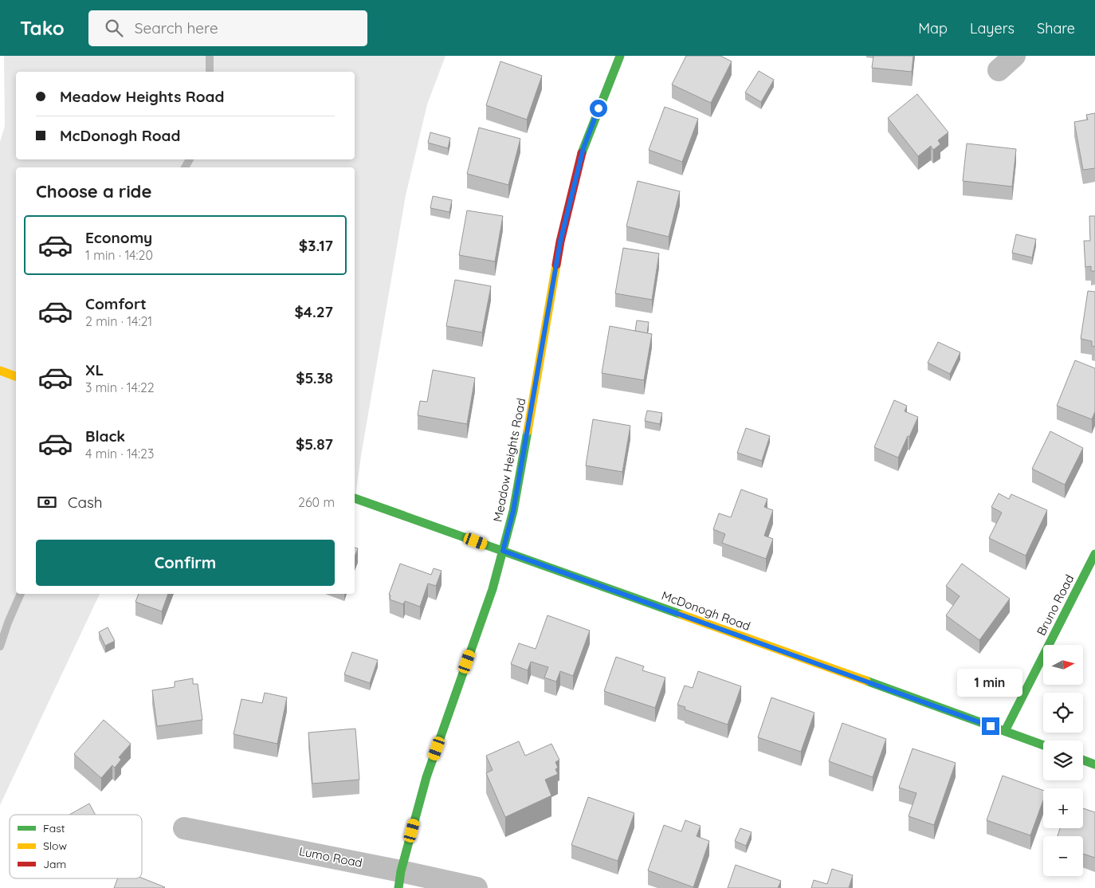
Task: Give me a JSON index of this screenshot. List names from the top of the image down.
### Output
{
  "streets": {
    "street": [
      "Meadow Heights Road",
      "Bruno Road",
      "McDonogh Road",
      "Lumo Road"
    ]
  },
  "crossings": [
    ["Meadow Heights Road", "McDonogh Road"],
    ["Meadow Heights Road", "Lumo Road"],
    ["Bruno Road", "McDonogh Road"]
  ],
  "legend": ["Fast", "Slow", "Jam"],
  "north": "right",
  "page": {
    "header": "Tako",
    "search": "Search here",
    "nav": ["Map", "Layers", "Share"],
    "banner": ["Meadow Heights Road", "McDonogh Road"],
    "heading": "Choose a ride",
    "list": [
      {
        "name": "Economy",
        "note": "1 min · 14:20",
        "value": "$3.17"
      },
      {
        "name": "Comfort",
        "note": "2 min · 14:21",
        "value": "$4.27"
      },
      {
        "name": "XL",
        "note": "3 min · 14:22",
        "value": "$5.38"
      },
      {
        "name": "Black",
        "note": "4 min · 14:23",
        "value": "$5.87"
      }
    ],
    "pay": ["Cash", "260 m"],
    "buttons": "Confirm",
    "map_buttons": ["+", "−"],
    "bubble": "1 min"
  }
}
